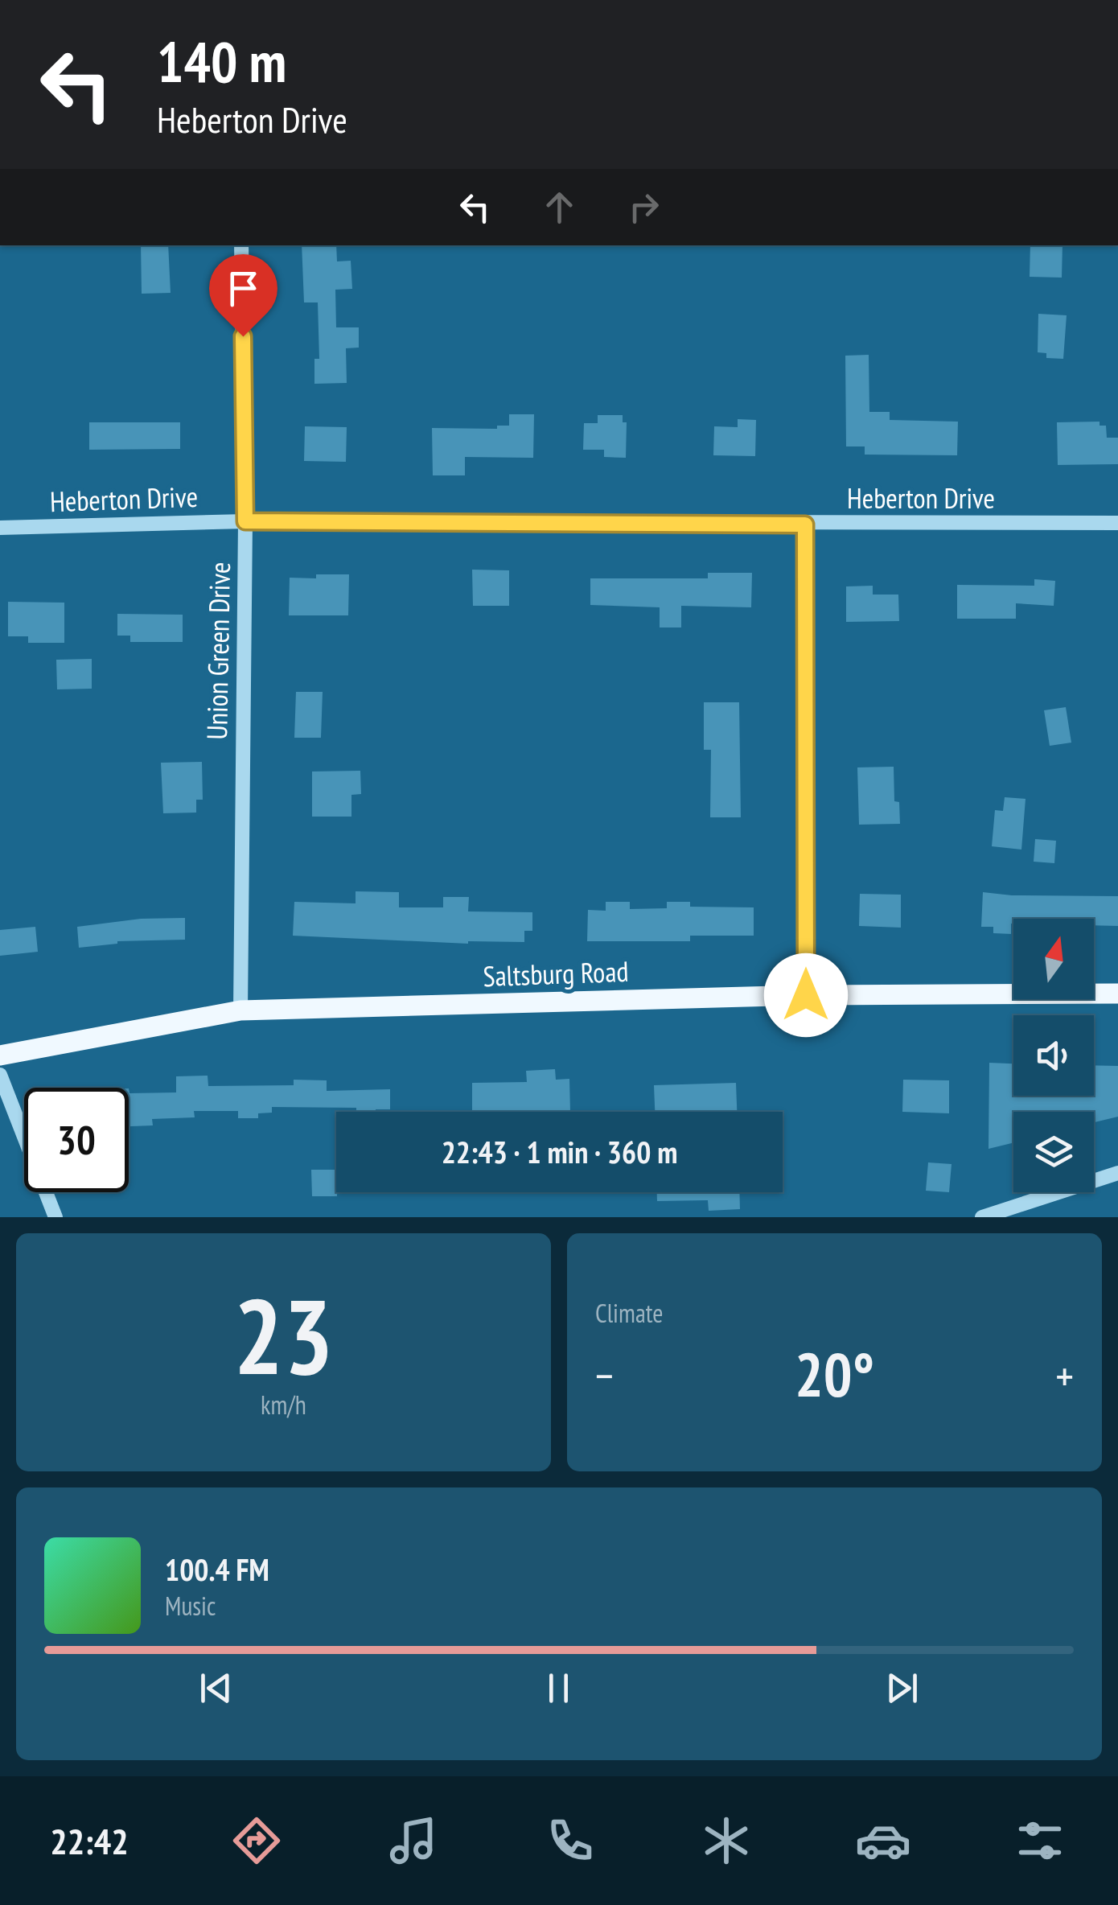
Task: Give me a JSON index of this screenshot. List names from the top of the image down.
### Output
{
  "streets": {
    "main road": ["Saltsburg Road"],
    "street": ["Heberton Drive", "Union Green Drive"]
  },
  "crossings": [
    ["Heberton Drive", "Union Green Drive"],
    ["Union Green Drive", "Saltsburg Road"]
  ],
  "north": "top",
  "page": {
    "turn": ["140 m", "Heberton Drive"],
    "limit": "30",
    "trip": "22:43 · 1 min · 360 m",
    "tile": [
      ["23", "km/h"],
      "Climate"
    ],
    "heat": ["−", "20°", "+"],
    "song": ["100.4 FM", "Music"],
    "tabs": "22:42"
  }
}
